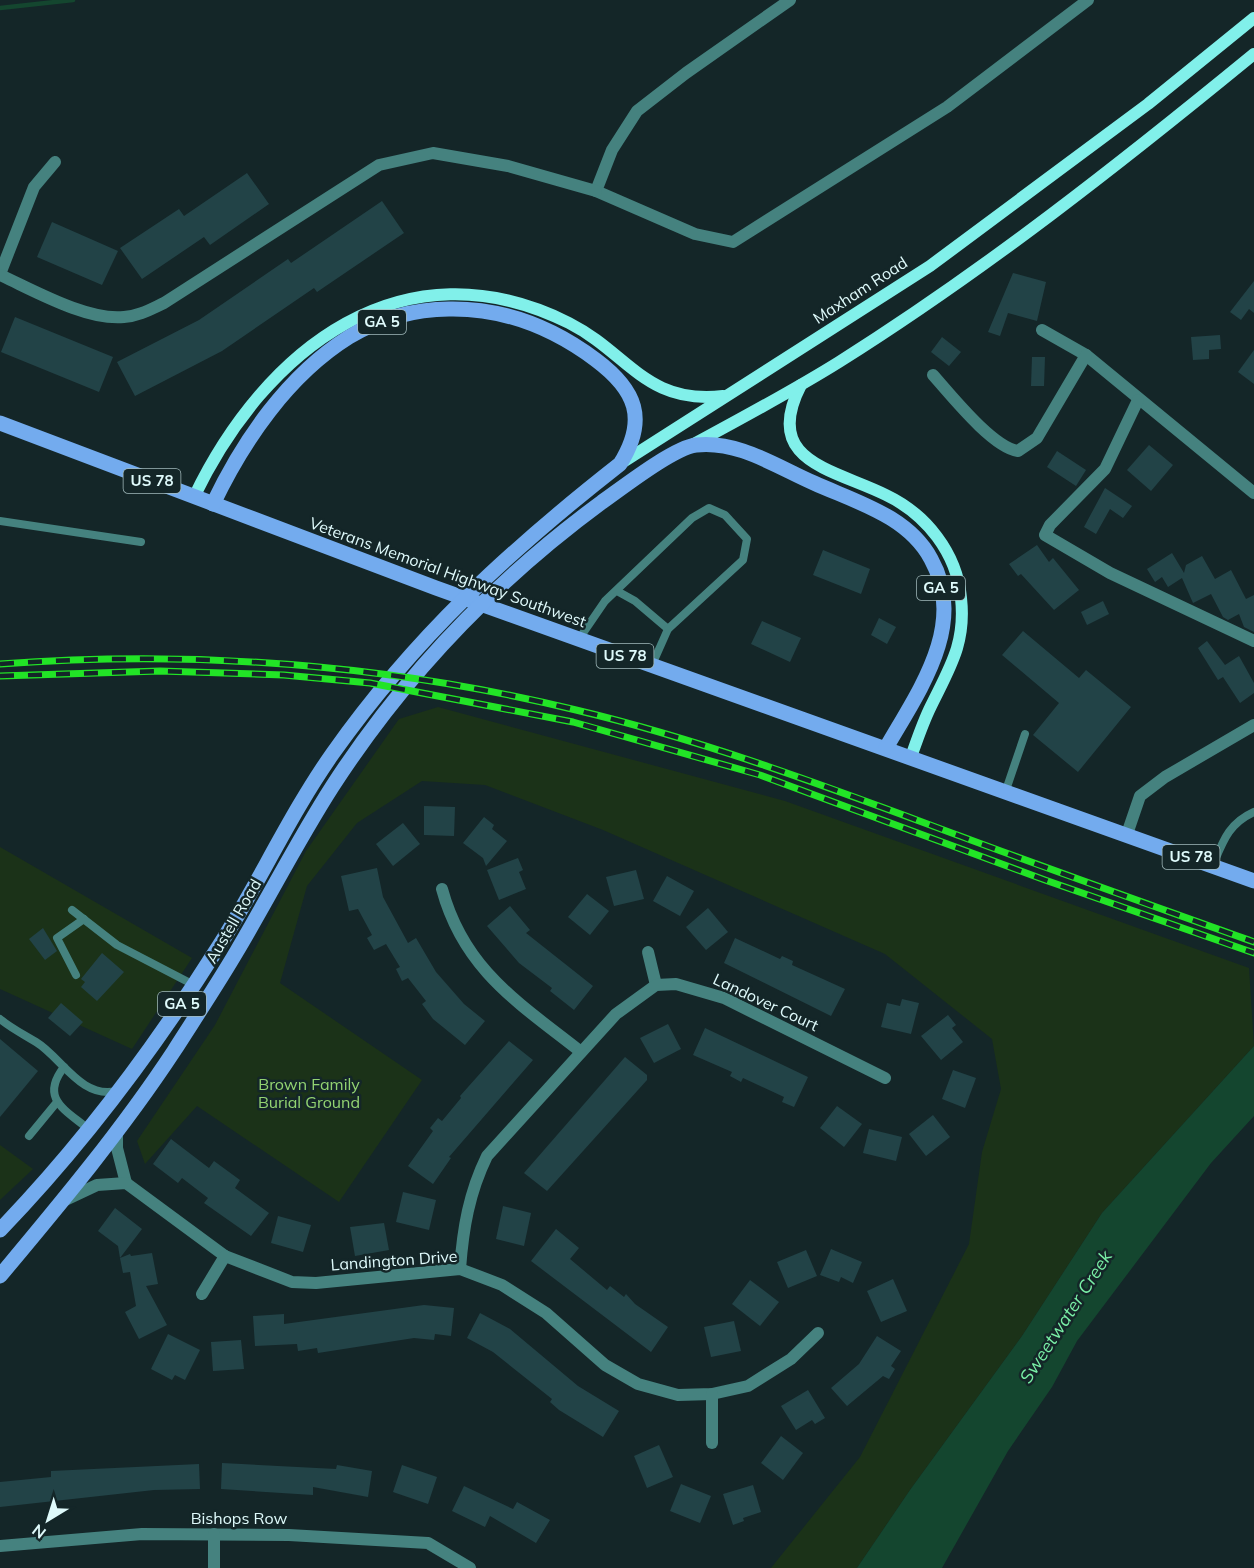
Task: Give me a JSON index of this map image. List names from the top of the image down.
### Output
{
  "streets": {
    "main road": [
      "Maxham Road",
      "GA 5",
      "US 78",
      "Veterans Memorial Highway Southwest",
      "Austell Road"
    ],
    "street": ["Landover Court", "Landington Drive", "Bishops Row"]
  },
  "crossings": [
    ["Maxham Road", "GA 5"],
    ["Maxham Road", "Austell Road"],
    ["GA 5", "US 78"],
    ["GA 5", "Veterans Memorial Highway Southwest"],
    ["GA 5", "Austell Road"],
    ["US 78", "Veterans Memorial Highway Southwest"]
  ],
  "water": ["Sweetwater Creek"],
  "parks": ["Brown Family Burial Ground"],
  "north": "bottom left"
}
